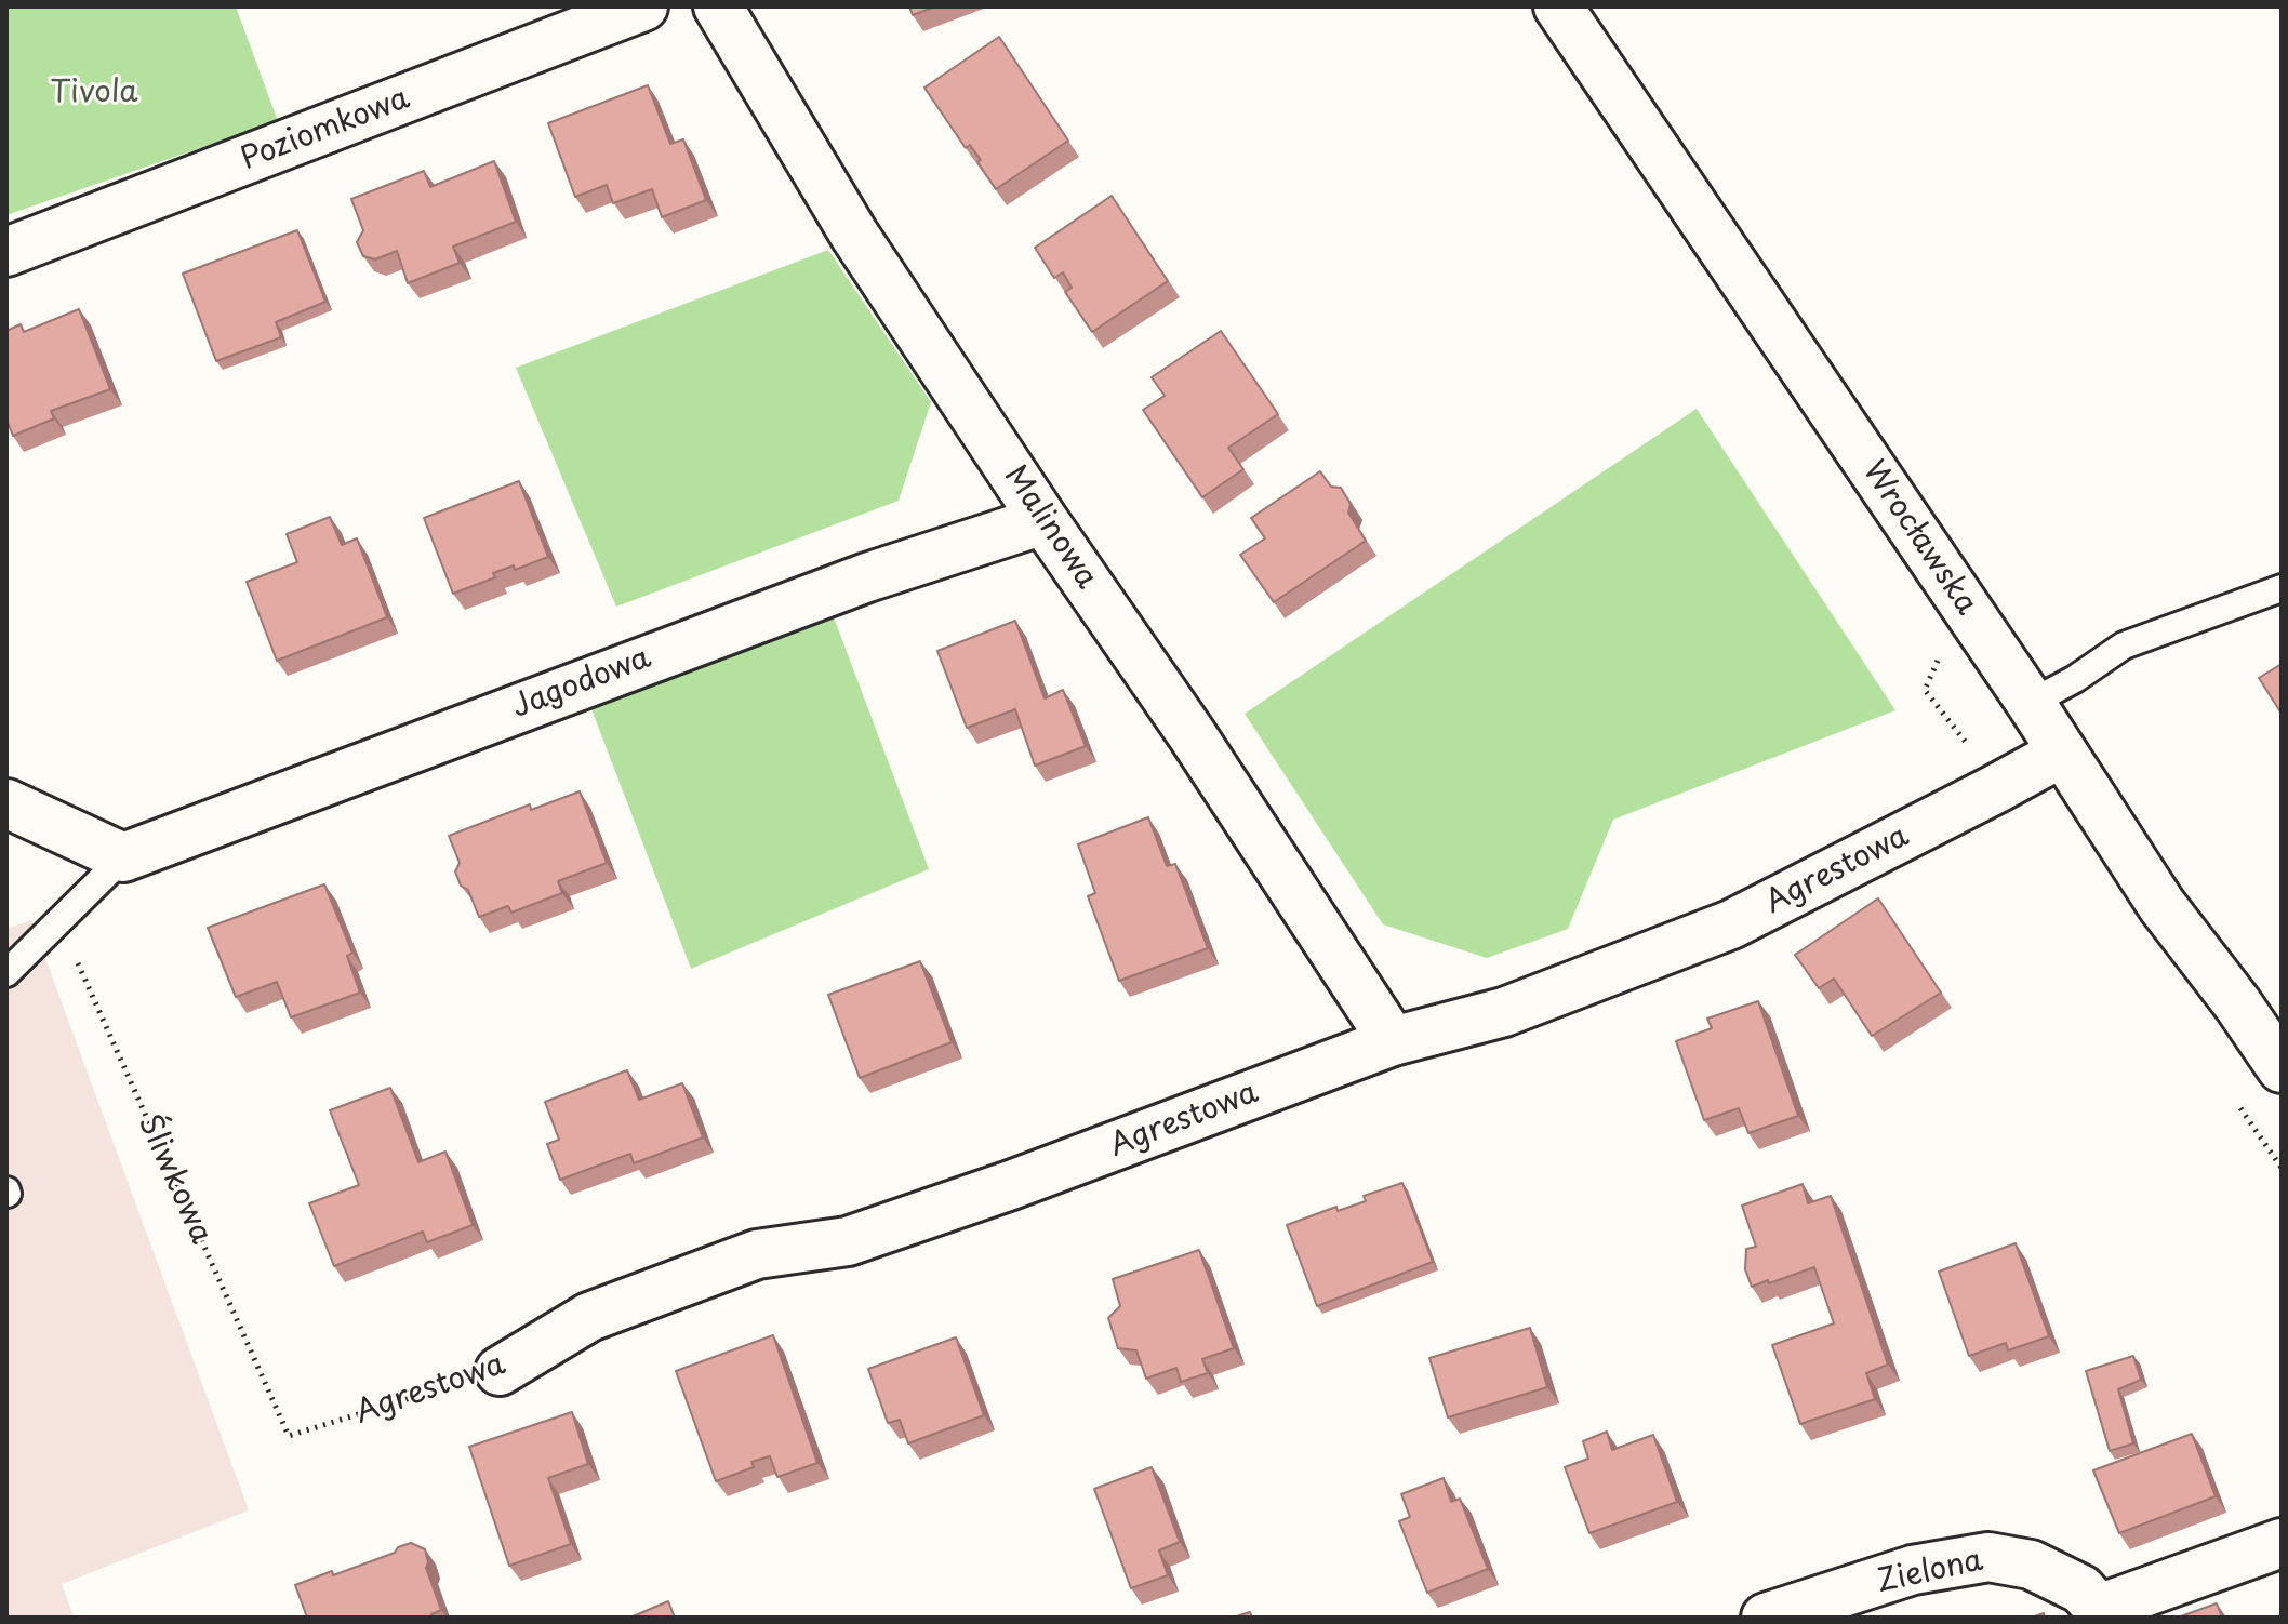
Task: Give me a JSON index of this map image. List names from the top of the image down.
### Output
{
  "streets": {
    "street": [
      "Poziomkowa",
      "Malinowa",
      "Wrocławska",
      "Jagodowa",
      "Agrestowa",
      "Zielona"
    ],
    "path": ["Śliwkowa"]
  },
  "crossings": [
    ["Malinowa", "Jagodowa"],
    ["Malinowa", "Agrestowa"],
    ["Wrocławska", "Agrestowa"],
    ["Agrestowa", "Śliwkowa"]
  ],
  "parks": ["Tivola"]
}
